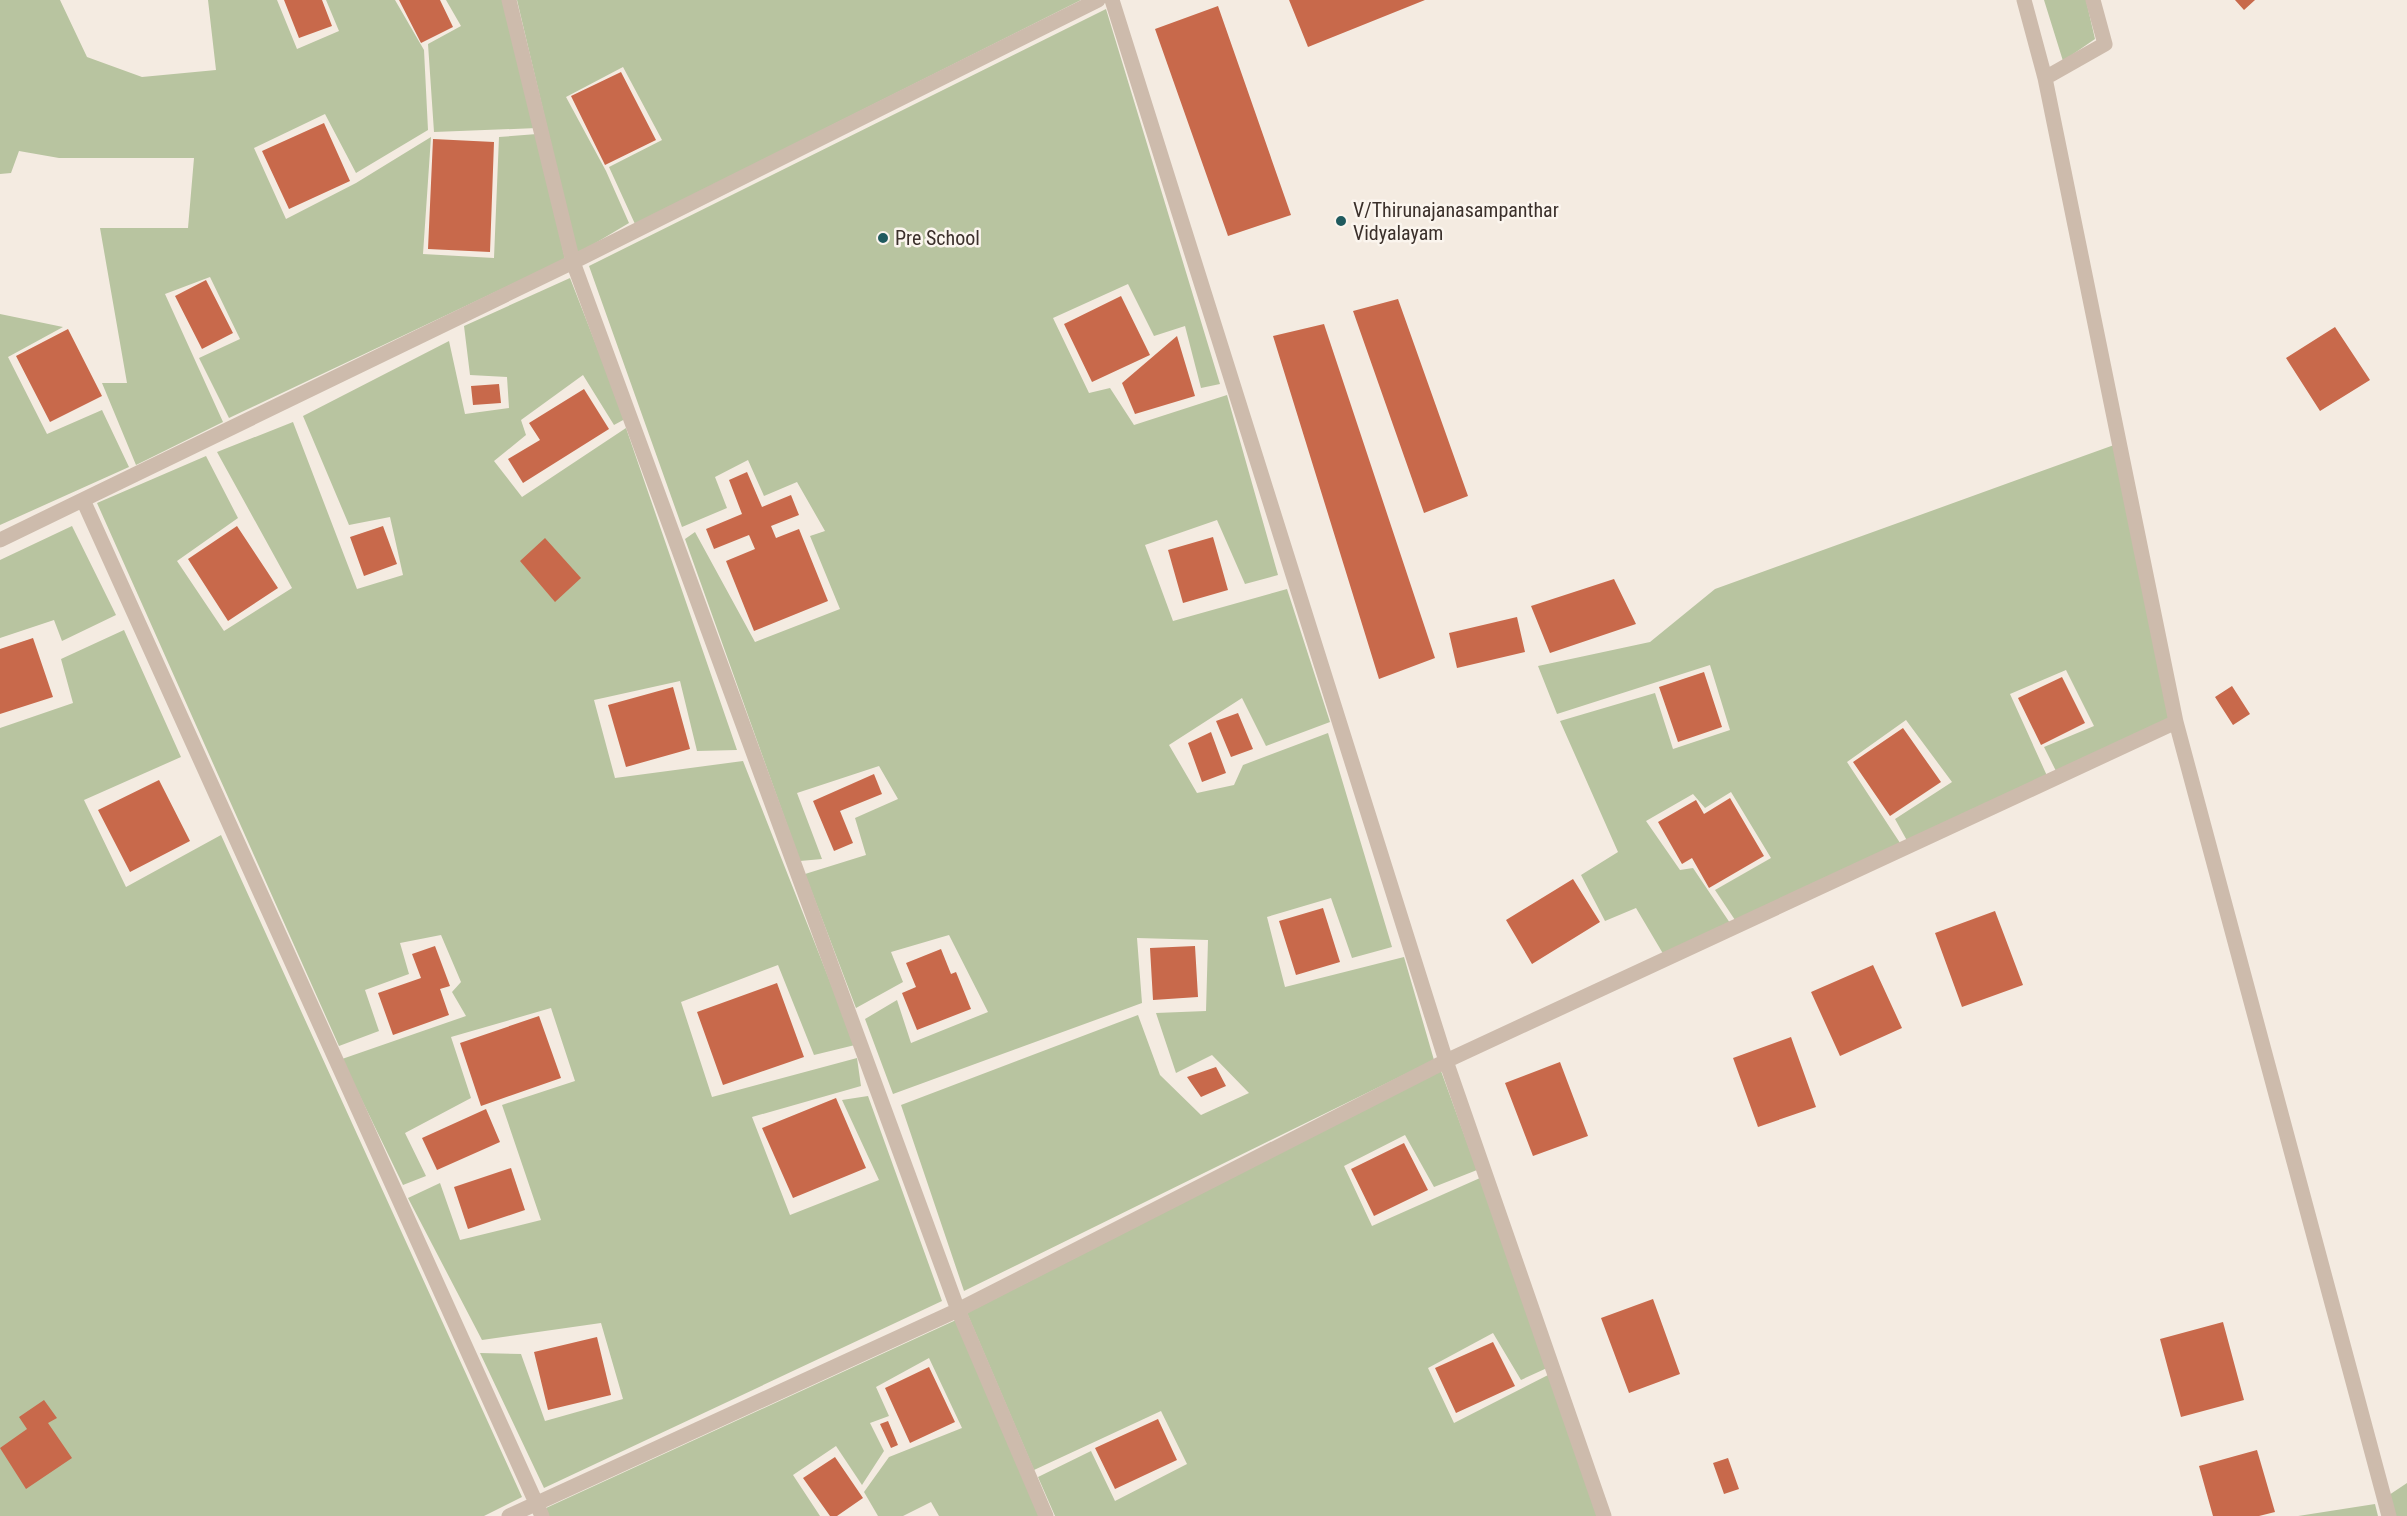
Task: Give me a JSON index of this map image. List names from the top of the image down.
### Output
{
  "places": ["V/Thirunajanasampanthar Vidyalayam", "Pre School"]
}
